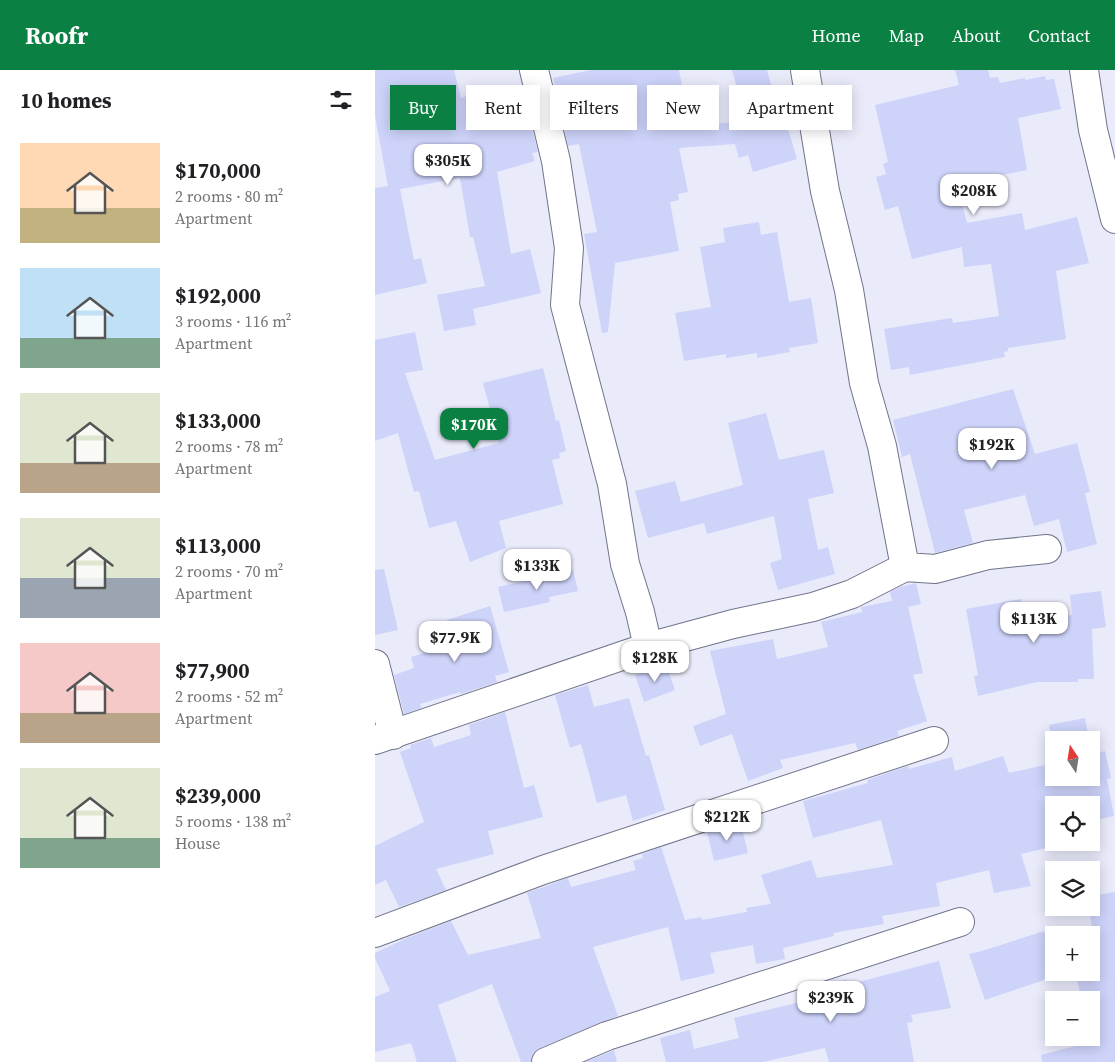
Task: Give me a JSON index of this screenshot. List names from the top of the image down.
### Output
{
  "north": "top",
  "page": {
    "header": "Roofr",
    "nav": [
      "Home",
      "Map",
      "About",
      "Contact"
    ],
    "heading": "10 homes",
    "chip": [
      "Buy",
      "Rent",
      "Filters",
      "New",
      "Apartment"
    ],
    "list": [
      {
        "name": "$170,000",
        "note": "2 rooms · 80 m² · Apartment"
      },
      {
        "name": "$192,000",
        "note": "3 rooms · 116 m² · Apartment"
      },
      {
        "name": "$133,000",
        "note": "2 rooms · 78 m² · Apartment"
      },
      {
        "name": "$113,000",
        "note": "2 rooms · 70 m² · Apartment"
      },
      {
        "name": "$77,900",
        "note": "2 rooms · 52 m² · Apartment"
      },
      {
        "name": "$239,000",
        "note": "5 rooms · 138 m² · House"
      }
    ],
    "price": [
      "$305K",
      "$208K",
      "$170K",
      "$192K",
      "$133K",
      "$113K",
      "$77.9K",
      "$128K",
      "$212K",
      "$239K"
    ],
    "map_buttons": ["+", "−"]
  }
}
